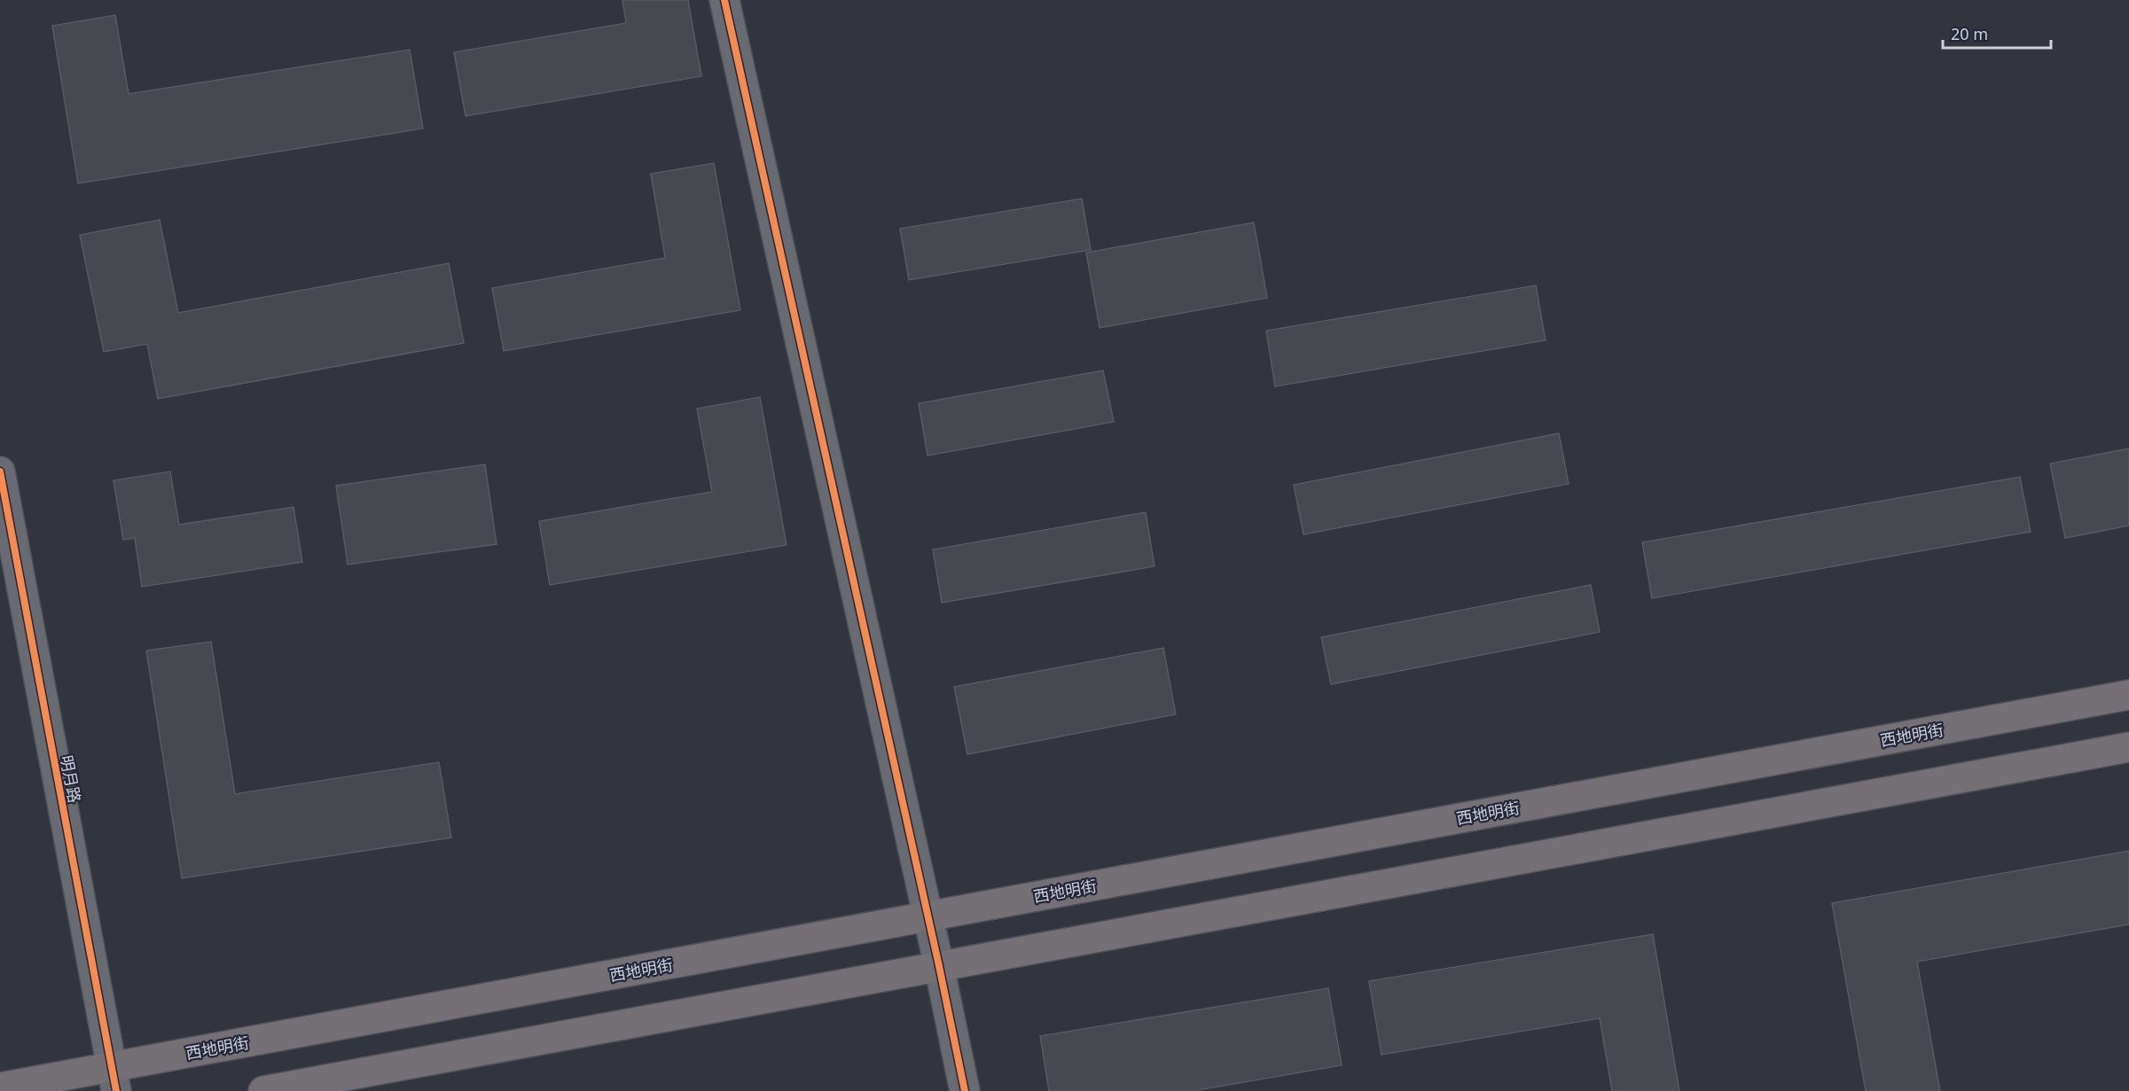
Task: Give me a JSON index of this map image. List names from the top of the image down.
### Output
{
  "streets": {
    "main road": ["西地明街"],
    "street": ["明月路"]
  },
  "crossings": [
    ["西地明街", "明月路"]
  ],
  "scale_bar": "20 m"
}
